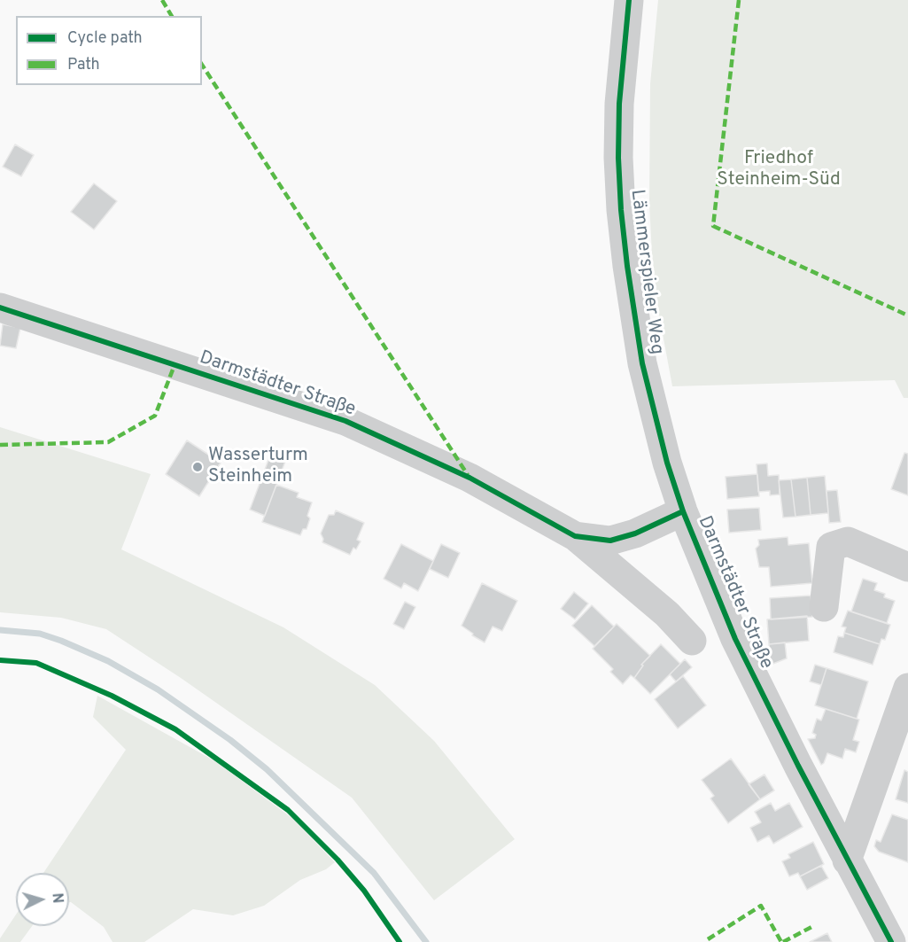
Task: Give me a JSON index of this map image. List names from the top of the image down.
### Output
{
  "streets": {
    "street": ["Lämmerspieler Weg", "Darmstädter Straße"]
  },
  "crossings": [
    ["Lämmerspieler Weg", "Darmstädter Straße"]
  ],
  "parks": ["Friedhof Steinheim-Süd"],
  "places": ["Wasserturm Steinheim"],
  "legend": ["Cycle path", "Path"],
  "north": "right"
}
